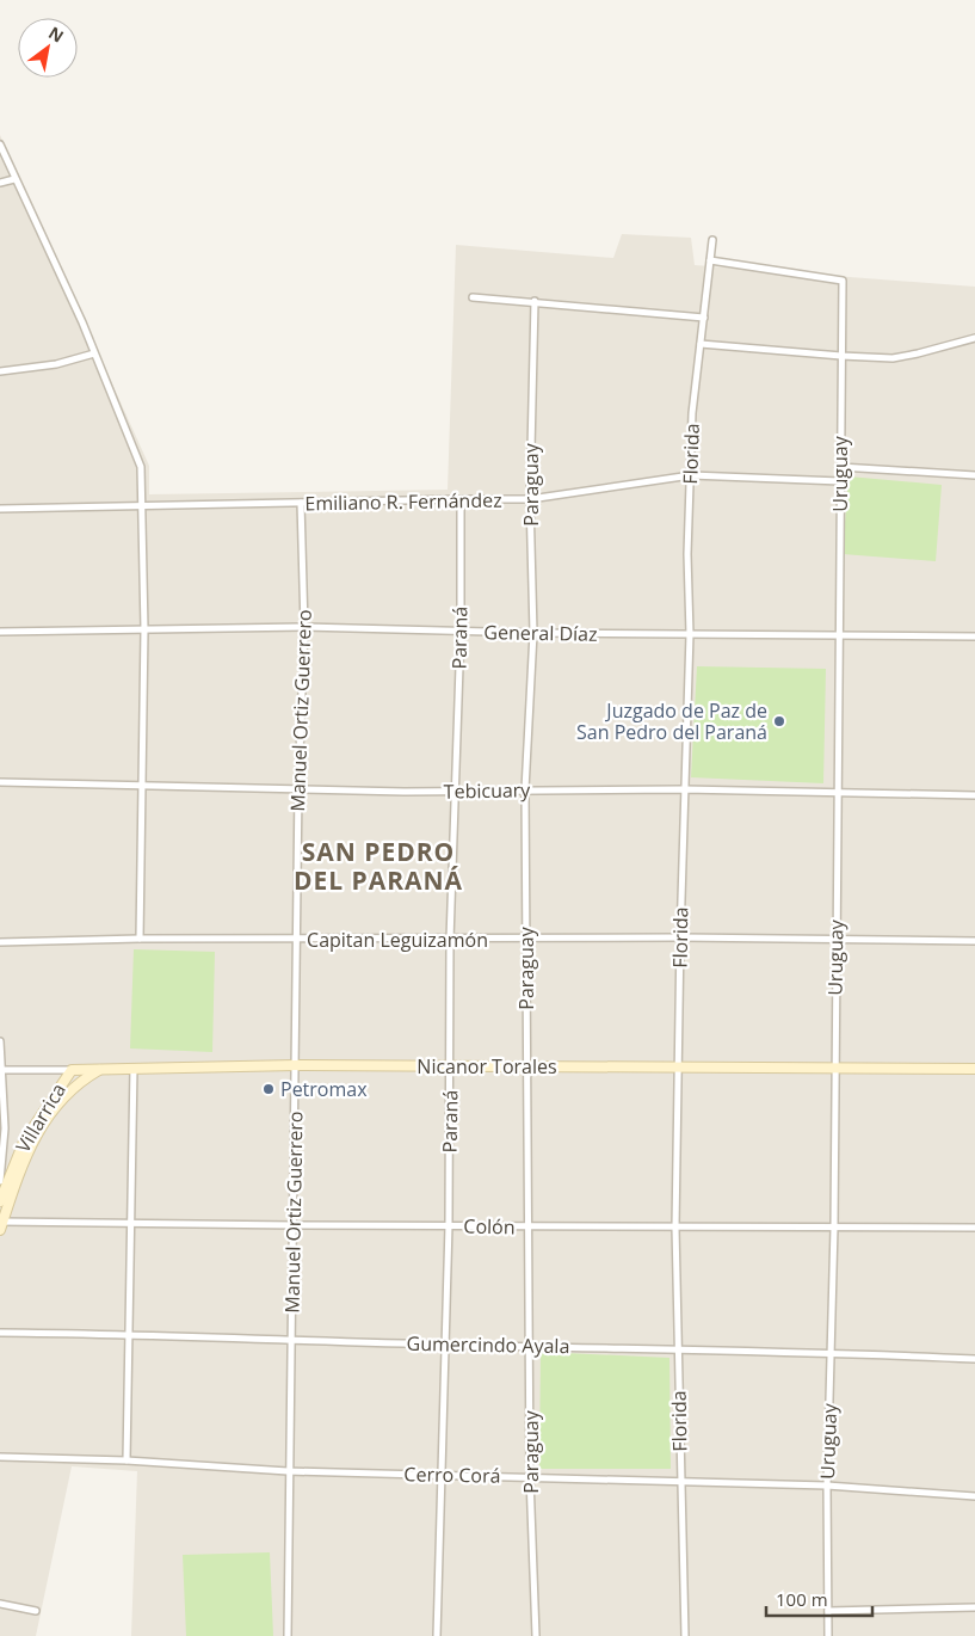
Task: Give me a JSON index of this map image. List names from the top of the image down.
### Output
{
  "streets": {
    "street": [
      "Florida",
      "Uruguay",
      "Paraguay",
      "Emiliano R. Fernández",
      "General Díaz",
      "Paraná",
      "Manuel Ortiz Guerrero",
      "Tebicuary",
      "Capitan Leguizamón",
      "Nicanor Torales",
      "Villarrica",
      "Colón",
      "Gumercindo Ayala",
      "Cerro Corá"
    ]
  },
  "crossings": [
    ["Florida", "Uruguay"],
    ["Florida", "Emiliano R. Fernández"],
    ["Florida", "General Díaz"],
    ["Florida", "Tebicuary"],
    ["Florida", "Capitan Leguizamón"],
    ["Florida", "Nicanor Torales"],
    ["Florida", "Colón"],
    ["Florida", "Gumercindo Ayala"],
    ["Florida", "Cerro Corá"],
    ["Uruguay", "Emiliano R. Fernández"],
    ["Uruguay", "General Díaz"],
    ["Uruguay", "Tebicuary"],
    ["Uruguay", "Capitan Leguizamón"],
    ["Uruguay", "Nicanor Torales"],
    ["Uruguay", "Colón"],
    ["Uruguay", "Gumercindo Ayala"],
    ["Uruguay", "Cerro Corá"],
    ["Paraguay", "Emiliano R. Fernández"],
    ["Paraguay", "General Díaz"],
    ["Paraguay", "Tebicuary"],
    ["Paraguay", "Capitan Leguizamón"],
    ["Paraguay", "Nicanor Torales"],
    ["Paraguay", "Colón"],
    ["Paraguay", "Gumercindo Ayala"],
    ["Paraguay", "Cerro Corá"],
    ["Emiliano R. Fernández", "Paraná"],
    ["Emiliano R. Fernández", "Manuel Ortiz Guerrero"],
    ["General Díaz", "Paraná"],
    ["General Díaz", "Manuel Ortiz Guerrero"],
    ["Paraná", "Tebicuary"],
    ["Paraná", "Capitan Leguizamón"],
    ["Paraná", "Nicanor Torales"],
    ["Paraná", "Colón"],
    ["Paraná", "Gumercindo Ayala"],
    ["Paraná", "Cerro Corá"],
    ["Manuel Ortiz Guerrero", "Tebicuary"],
    ["Manuel Ortiz Guerrero", "Capitan Leguizamón"],
    ["Manuel Ortiz Guerrero", "Nicanor Torales"],
    ["Manuel Ortiz Guerrero", "Colón"],
    ["Manuel Ortiz Guerrero", "Gumercindo Ayala"],
    ["Manuel Ortiz Guerrero", "Cerro Corá"],
    ["Nicanor Torales", "Villarrica"],
    ["Villarrica", "Colón"]
  ],
  "districts": ["SAN PEDRO DEL PARANÁ"],
  "places": ["Juzgado de Paz de San Pedro del Paraná", "Petromax"],
  "scale_bar": "100 m",
  "north": "top right"
}
